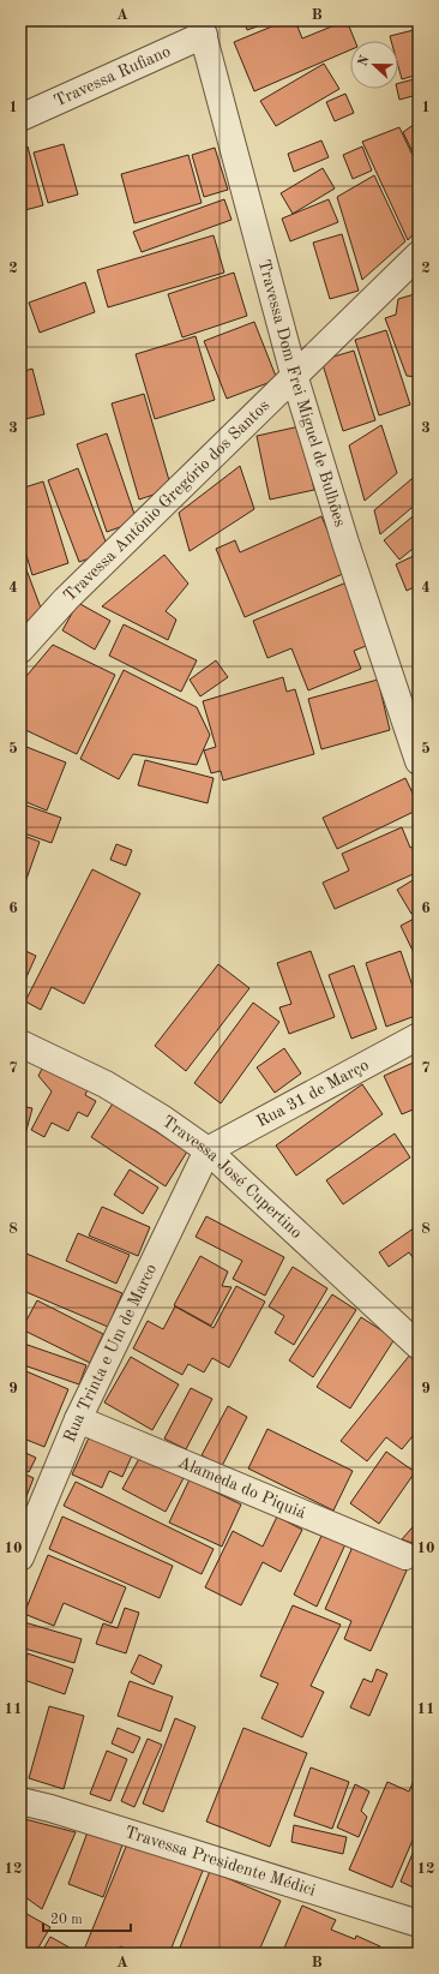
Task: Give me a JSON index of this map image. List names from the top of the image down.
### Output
{
  "streets": {
    "street": [
      "Travessa Rufiano",
      "Travessa Dom Frei Miguel de Bulhões",
      "Travessa Antônio Gregório dos Santos",
      "Rua 31 de Março",
      "Travessa José Cupertino",
      "Rua Trinta e Um de Marco",
      "Alameda do Piquiá",
      "Travessa Presidente Médici"
    ]
  },
  "crossings": [
    ["Travessa Rufiano", "Travessa Dom Frei Miguel de Bulhões"],
    ["Travessa Dom Frei Miguel de Bulhões", "Travessa Antônio Gregório dos Santos"],
    ["Rua 31 de Março", "Travessa José Cupertino"],
    ["Rua 31 de Março", "Rua Trinta e Um de Marco"],
    ["Travessa José Cupertino", "Rua Trinta e Um de Marco"],
    ["Rua Trinta e Um de Marco", "Alameda do Piquiá"]
  ],
  "scale_bar": "20 m",
  "north": "left",
  "grid": {
    "columns": ["A", "B"],
    "rows": [
      "1",
      "2",
      "3",
      "4",
      "5",
      "6",
      "7",
      "8",
      "9",
      "10",
      "11",
      "12"
    ]
  }
}
